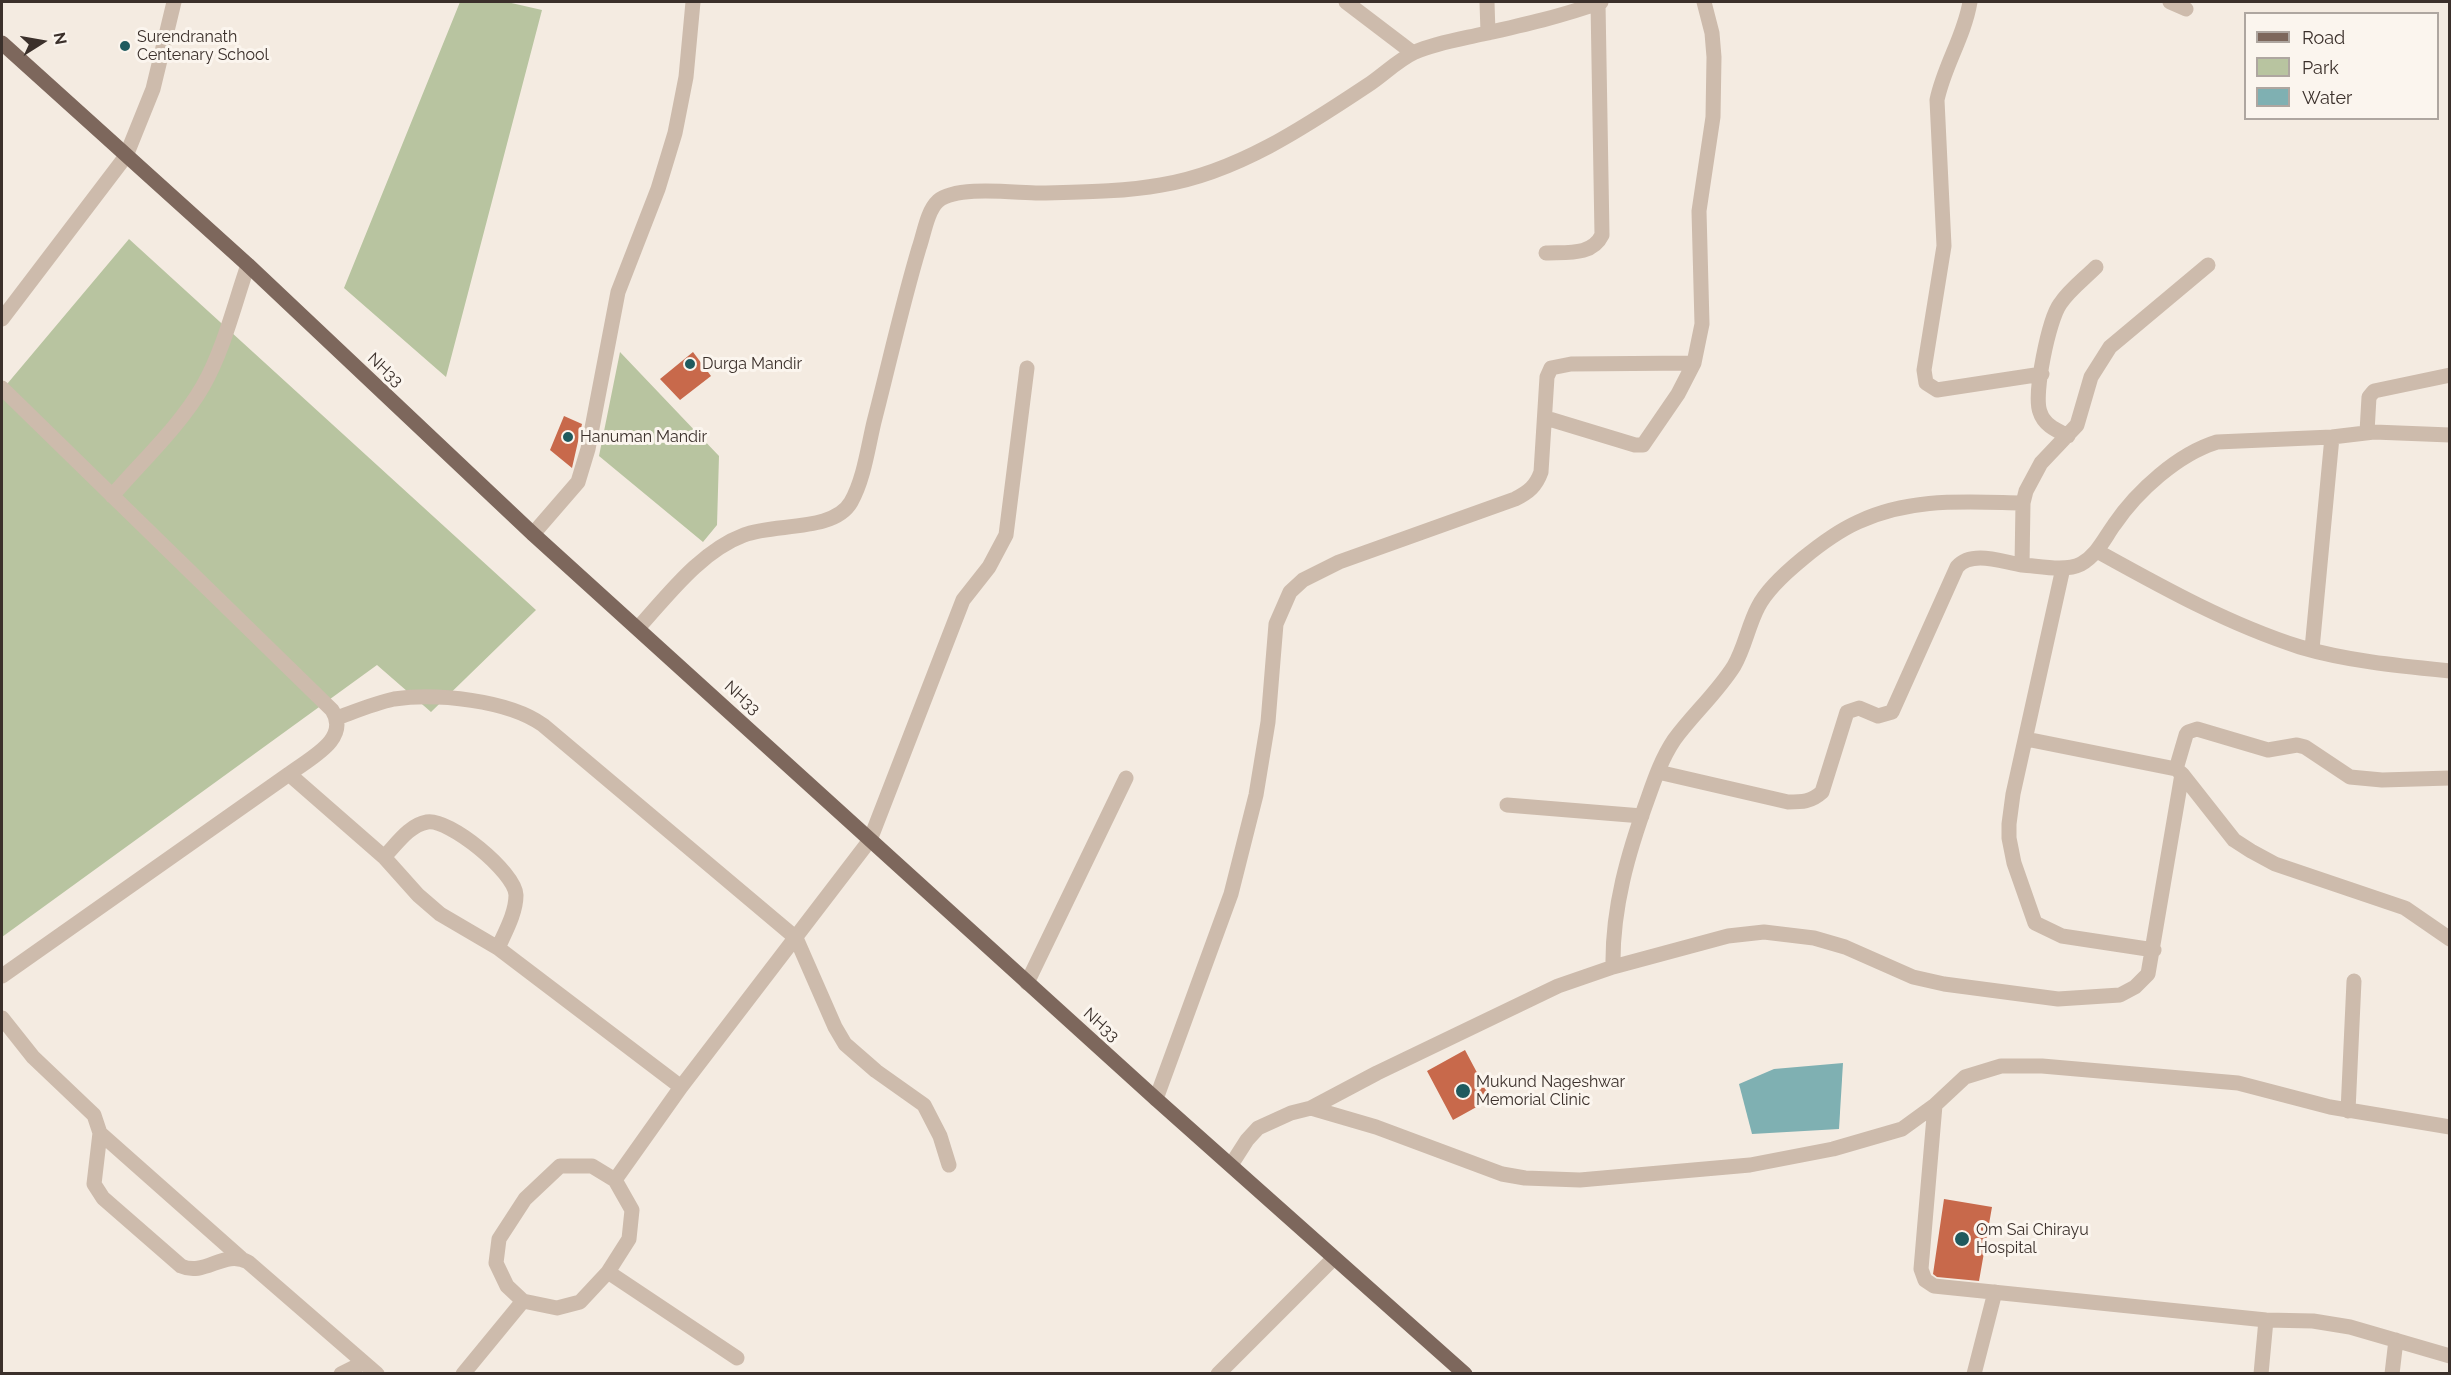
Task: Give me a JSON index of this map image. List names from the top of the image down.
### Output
{
  "streets": {
    "main road": ["NH33"]
  },
  "places": [
    "Surendranath Centenary School",
    "Durga Mandir",
    "Hanuman Mandir",
    "Mukund Nageshwar Memorial Clinic",
    "Om Sai Chirayu Hospital"
  ],
  "legend": ["Road", "Park", "Water"],
  "north": "right"
}
